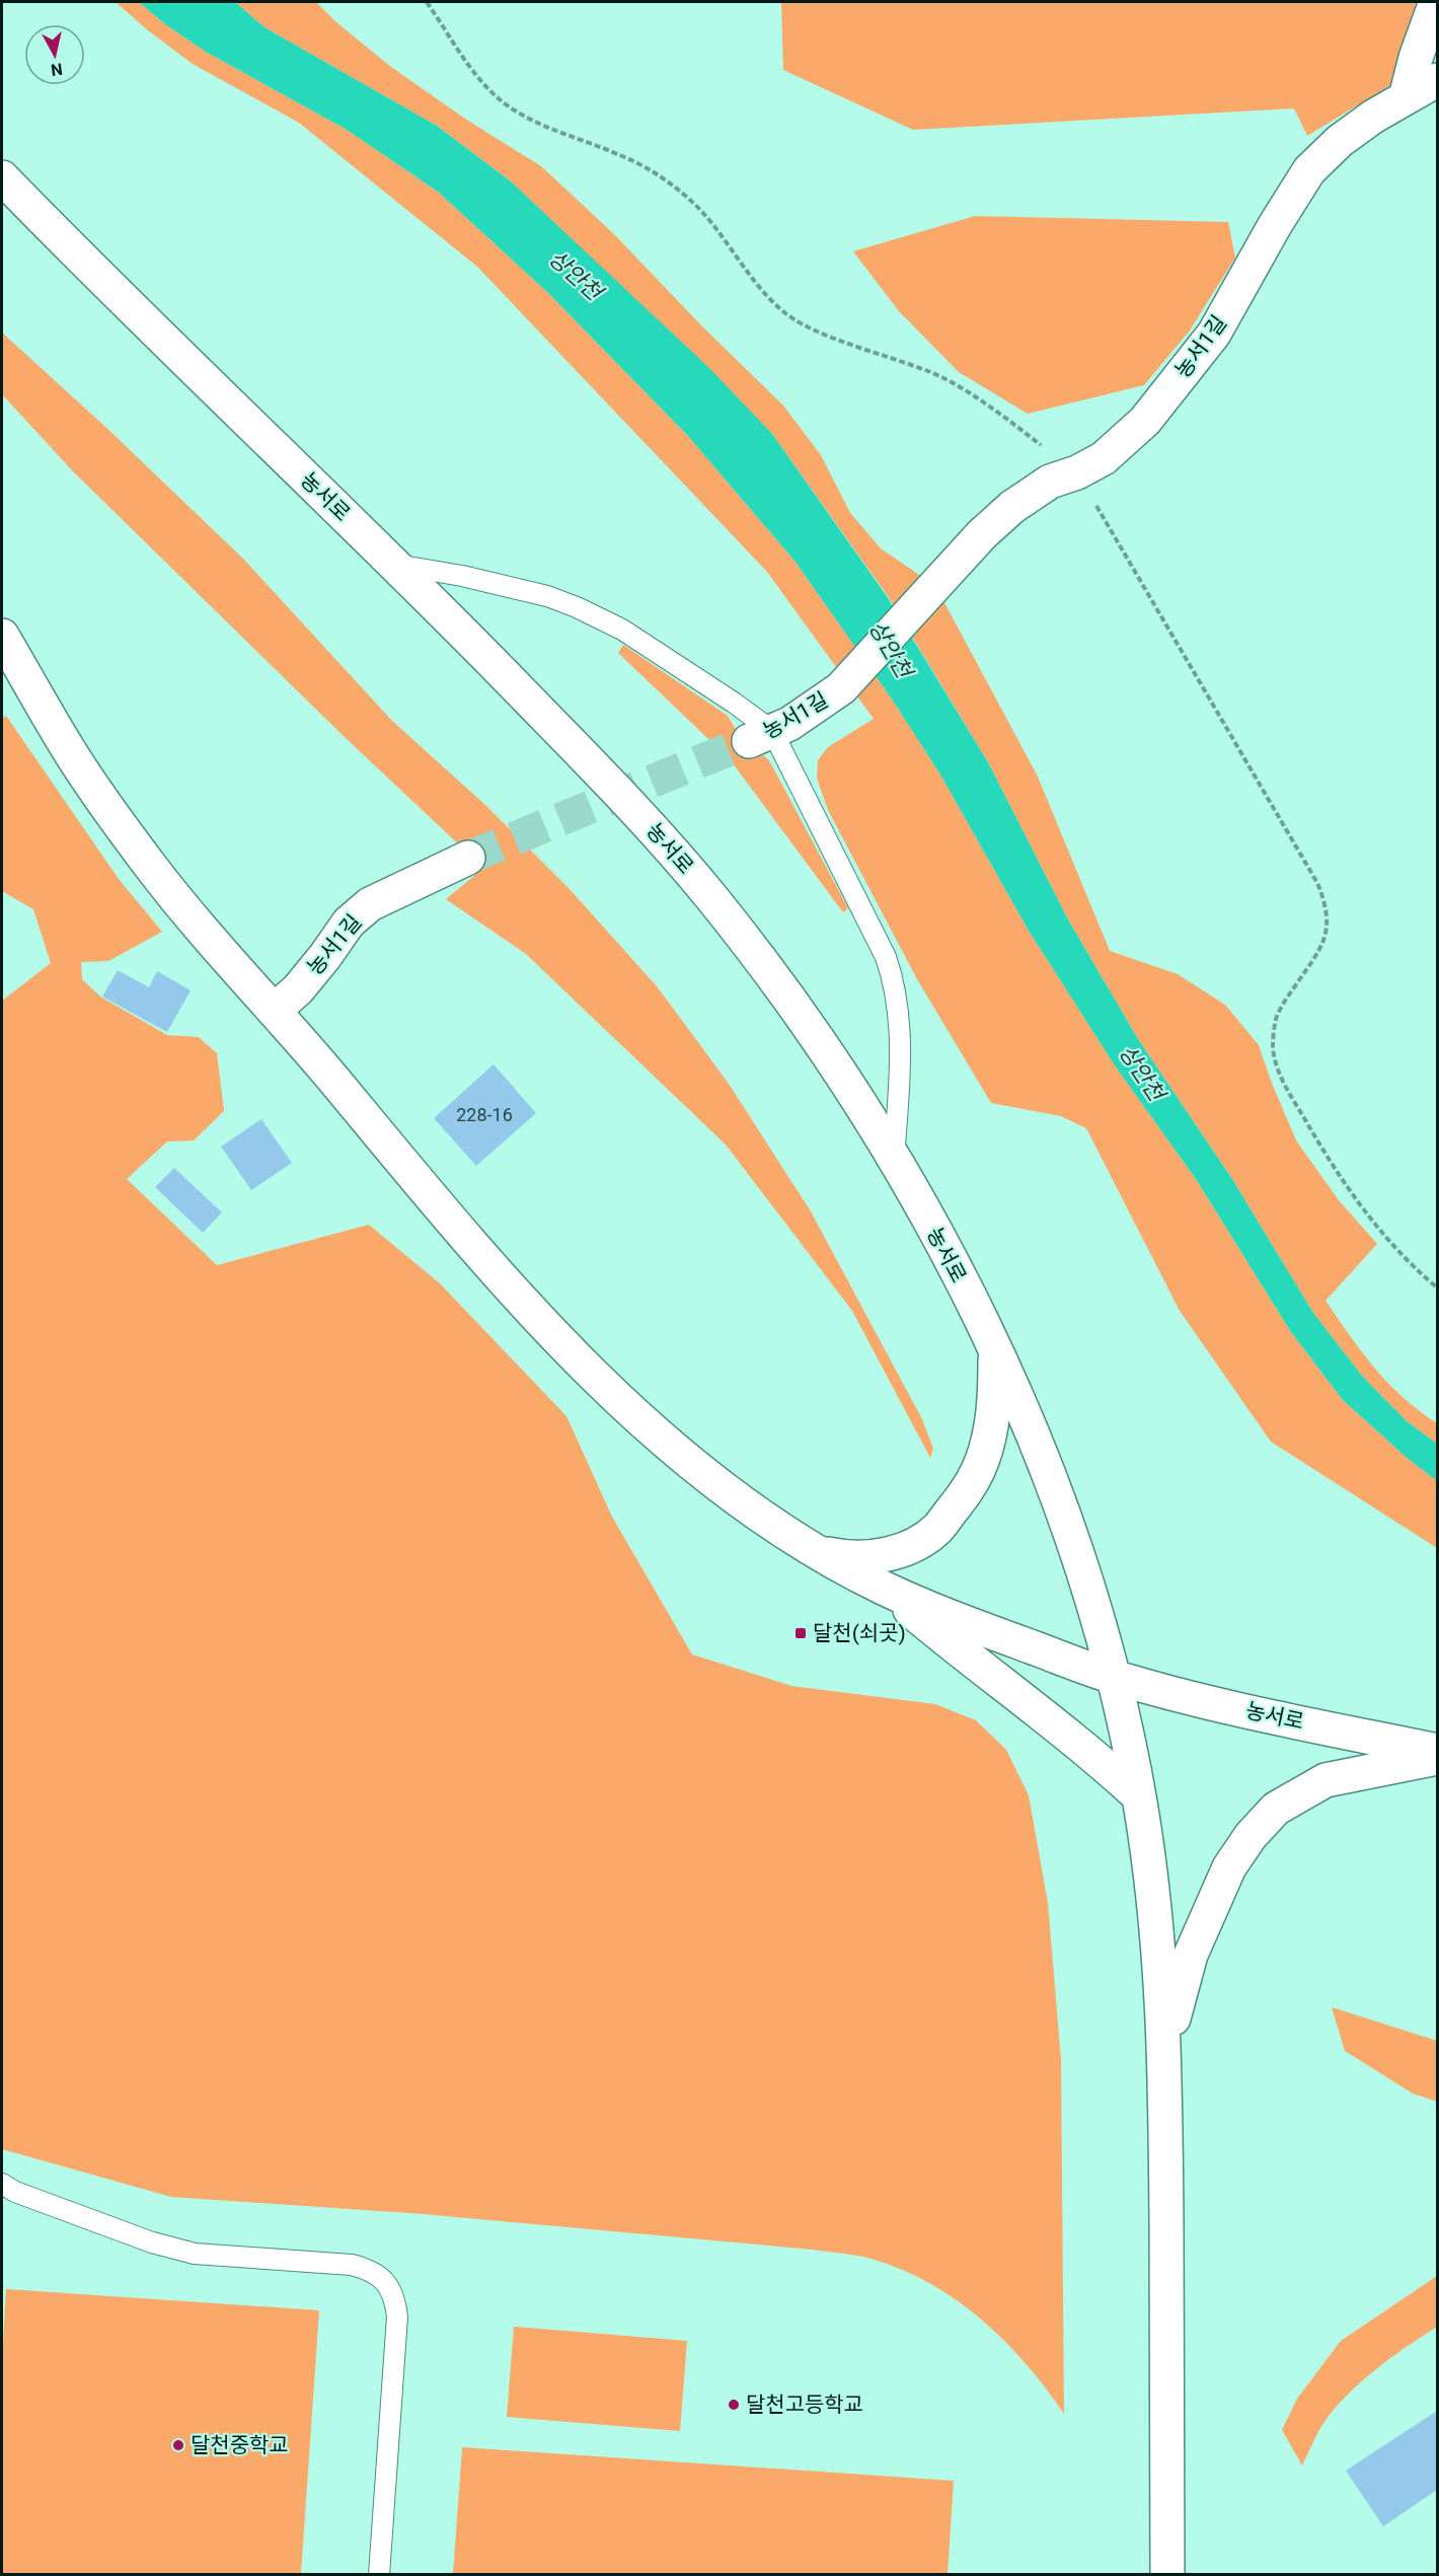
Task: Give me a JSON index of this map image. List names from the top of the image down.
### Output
{
  "streets": {
    "street": ["농서1길", "농서로"]
  },
  "crossings": [
    ["농서1길", "농서로"]
  ],
  "water": ["상안천"],
  "places": {
    "transit": ["달천(쇠곳)"],
    "other": ["달천고등학교", "달천중학교"]
  },
  "house_numbers": ["228-16"],
  "north": "bottom"
}
